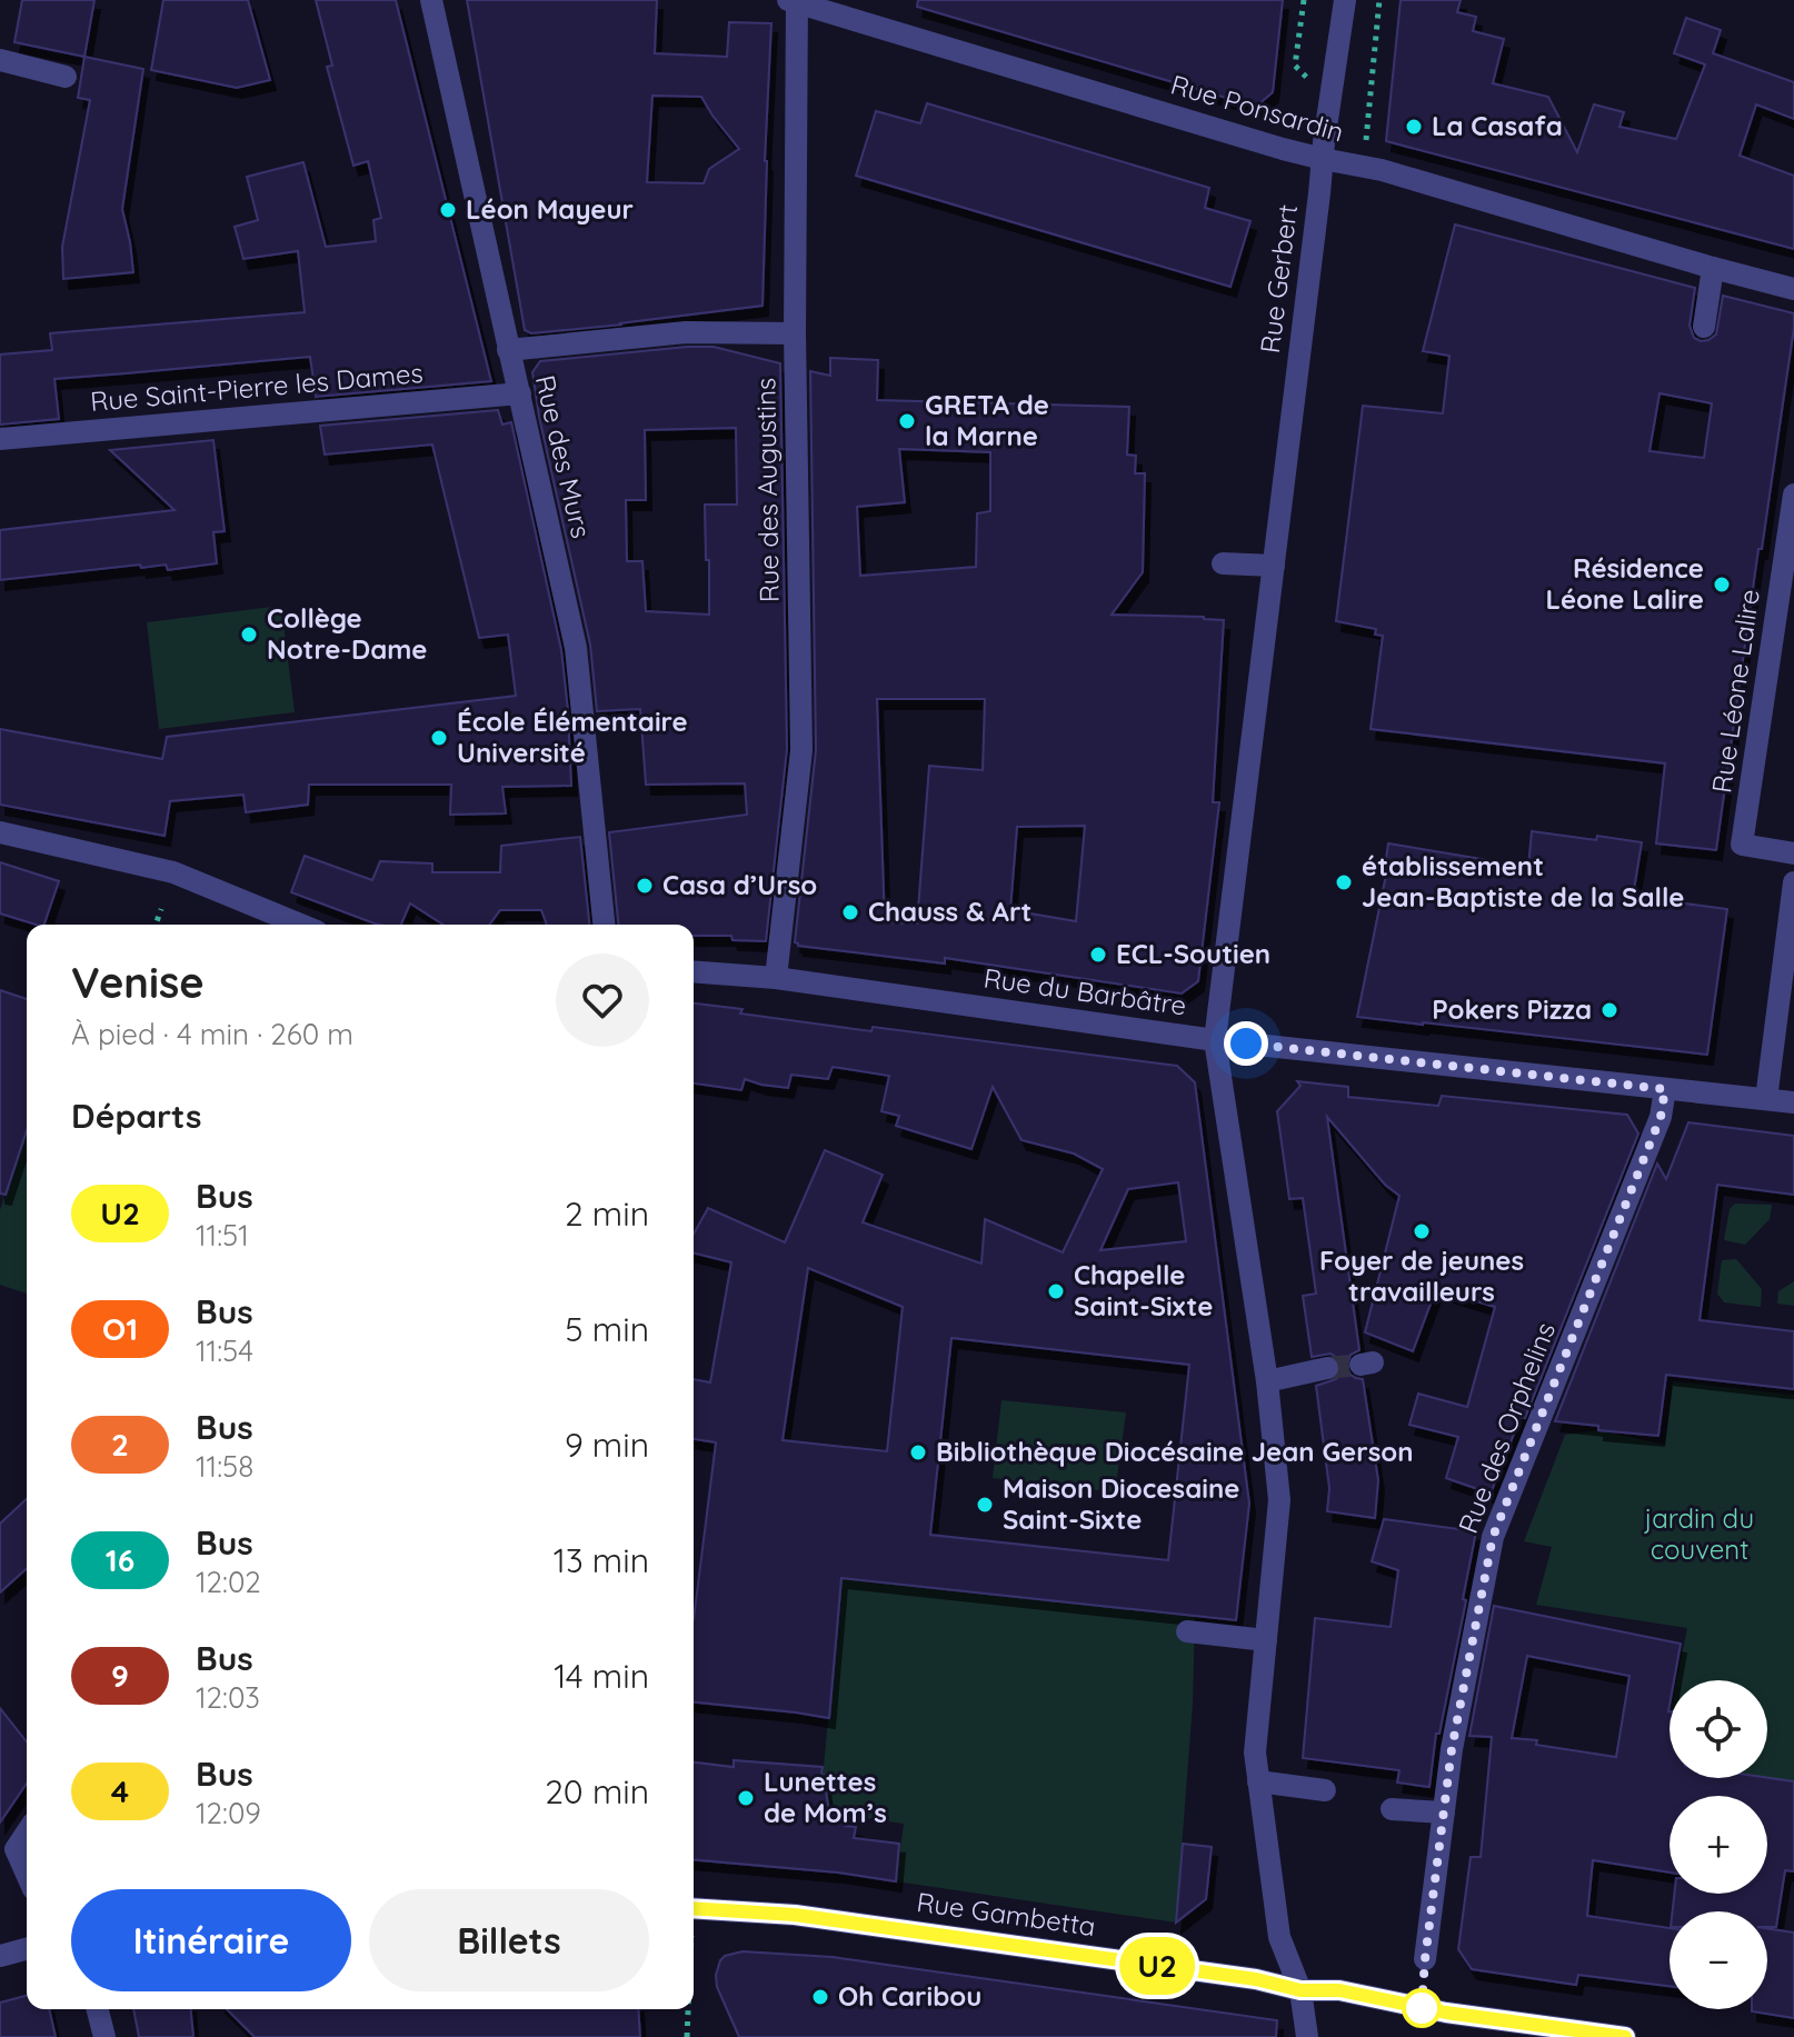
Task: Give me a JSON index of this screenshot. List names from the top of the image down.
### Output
{
  "streets": {
    "street": [
      "Rue Ponsardin",
      "Rue Gerbert",
      "Rue Saint-Pierre les Dames",
      "Rue des Murs",
      "Rue des Augustins",
      "Rue Léone Lalire",
      "Rue du Barbâtre",
      "Rue des Orphelins",
      "Rue Gambetta"
    ]
  },
  "crossings": [
    ["Rue Ponsardin", "Rue Gerbert"],
    ["Rue Ponsardin", "Rue des Augustins"],
    ["Rue Gerbert", "Rue du Barbâtre"],
    ["Rue Gerbert", "Rue Gambetta"],
    ["Rue Saint-Pierre les Dames", "Rue des Murs"],
    ["Rue des Augustins", "Rue du Barbâtre"],
    ["Rue du Barbâtre", "Rue des Orphelins"]
  ],
  "parks": ["jardin du couvent"],
  "places": [
    "La Casafa",
    "Léon Mayeur",
    "GRETA de la Marne",
    "Résidence Léone Lalire",
    "Collège Notre-Dame",
    "École Élémentaire Université",
    "établissement Jean-Baptiste de la Salle",
    "Casa d’Urso",
    "Chauss & Art",
    "ECL-Soutien",
    "Pokers Pizza",
    "Foyer de jeunes travailleurs",
    "Chapelle Saint-Sixte",
    "Bibliothèque Diocésaine Jean Gerson",
    "Maison Diocesaine Saint-Sixte",
    "Lunettes de Mom’s",
    "Oh Caribou"
  ],
  "lines": ["bus line U2"],
  "page": {
    "on_map": "U2",
    "heading": [
      ["Venise", "À pied · 4 min · 260 m"],
      "Départs"
    ],
    "list": [
      {
        "mark": "U2",
        "name": "Bus",
        "note": "11:51",
        "value": "2 min"
      },
      {
        "mark": "O1",
        "name": "Bus",
        "note": "11:54",
        "value": "5 min"
      },
      {
        "mark": "2",
        "name": "Bus",
        "note": "11:58",
        "value": "9 min"
      },
      {
        "mark": "16",
        "name": "Bus",
        "note": "12:02",
        "value": "13 min"
      },
      {
        "mark": "9",
        "name": "Bus",
        "note": "12:03",
        "value": "14 min"
      },
      {
        "mark": "4",
        "name": "Bus",
        "note": "12:09",
        "value": "20 min"
      }
    ],
    "map_buttons": ["+", "−"],
    "buttons": ["Itinéraire", "Billets"]
  }
}
